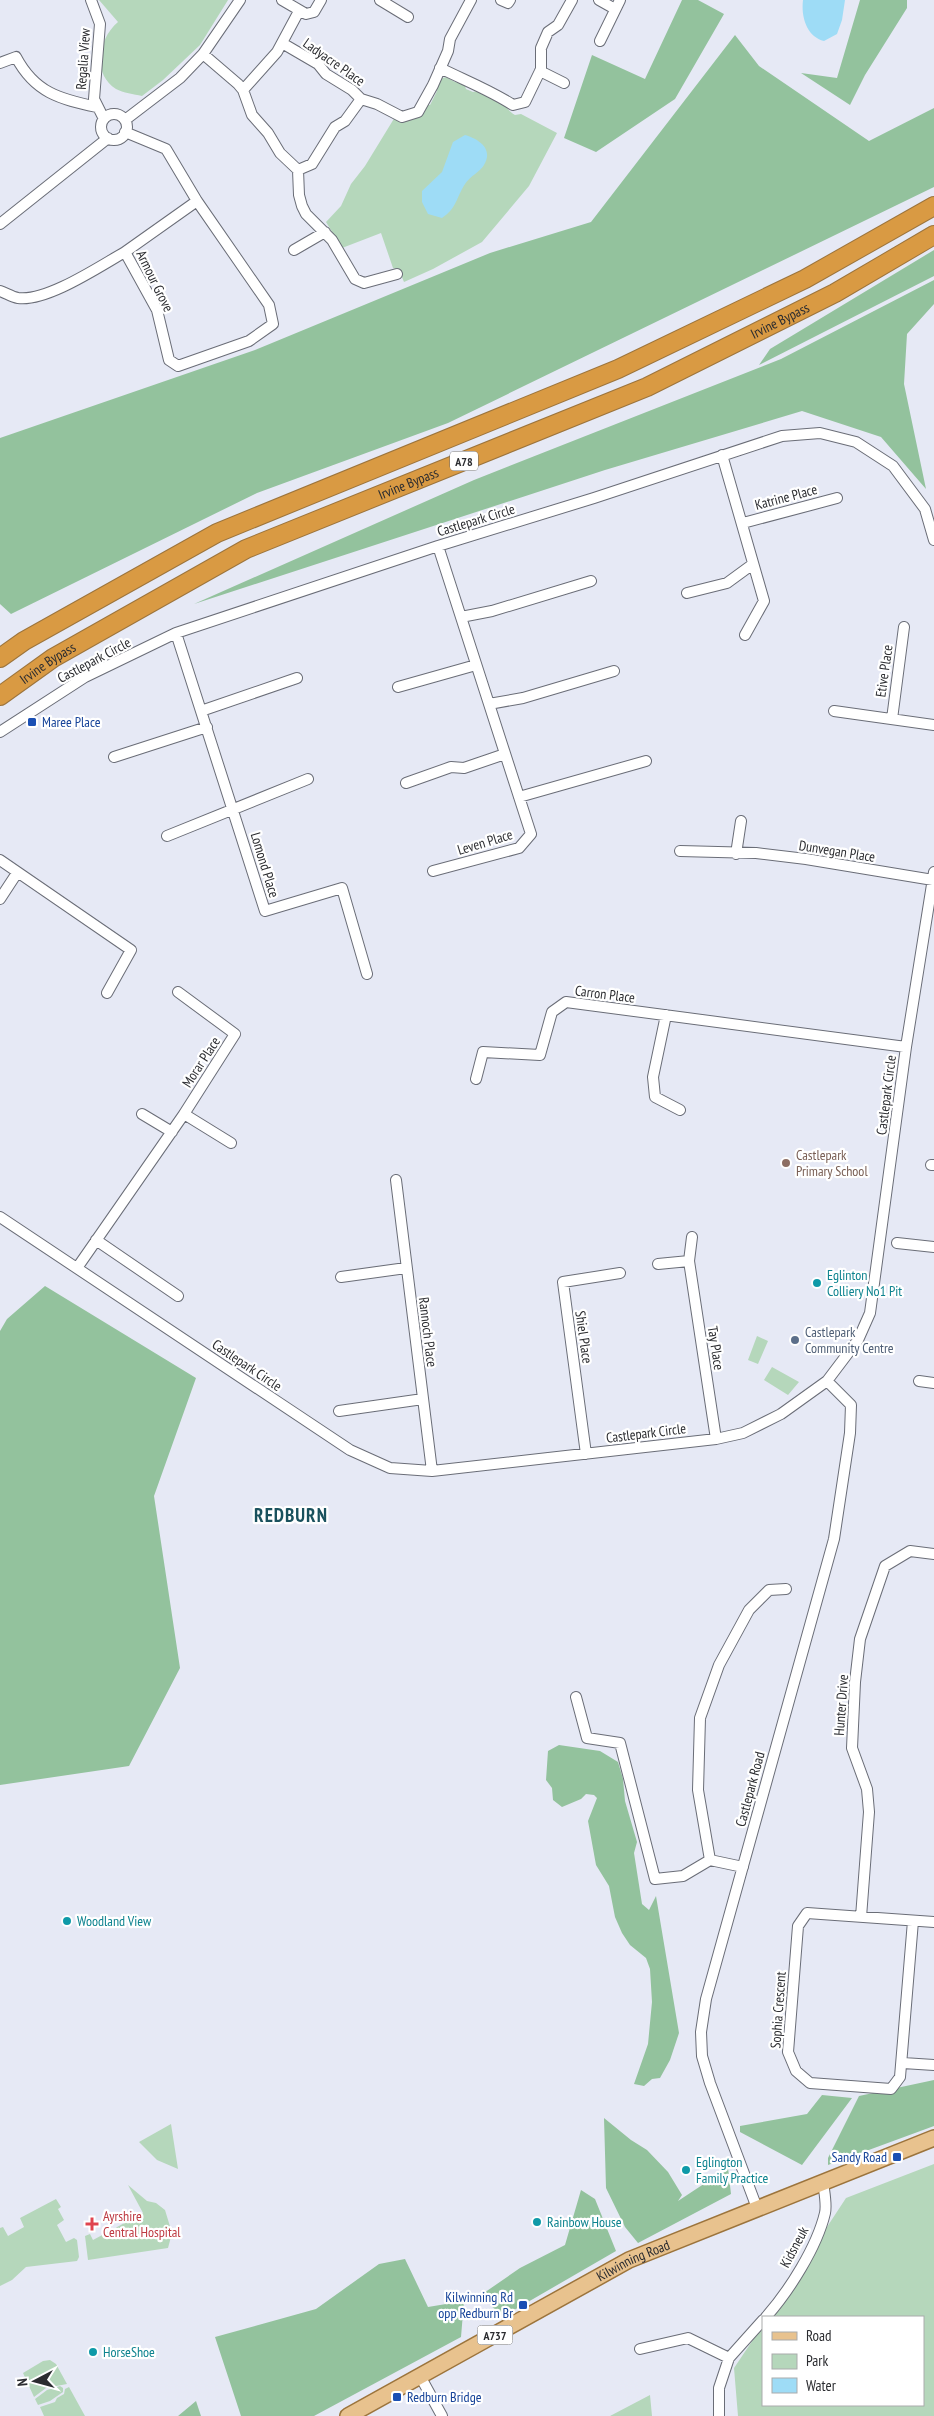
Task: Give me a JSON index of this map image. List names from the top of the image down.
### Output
{
  "streets": {
    "highway": ["Irvine Bypass", "A78"],
    "main road": ["Kilwinning Road", "A737"],
    "street": [
      "Regalia View",
      "Ladyacre Place",
      "Armour Grove",
      "Katrine Place",
      "Castlepark Circle",
      "Etive Place",
      "Leven Place",
      "Dunvegan Place",
      "Lomond Place",
      "Carron Place",
      "Morar Place",
      "Rannoch Place",
      "Shiel Place",
      "Tay Place",
      "Hunter Drive",
      "Castlepark Road",
      "Sophia Crescent",
      "Kidsneuk"
    ]
  },
  "crossings": [
    ["Katrine Place", "Castlepark Circle"],
    ["Castlepark Circle", "Leven Place"],
    ["Castlepark Circle", "Dunvegan Place"],
    ["Castlepark Circle", "Lomond Place"],
    ["Castlepark Circle", "Carron Place"],
    ["Castlepark Circle", "Morar Place"],
    ["Castlepark Circle", "Rannoch Place"],
    ["Castlepark Circle", "Shiel Place"],
    ["Castlepark Circle", "Tay Place"],
    ["Castlepark Circle", "Castlepark Road"],
    ["Hunter Drive", "Sophia Crescent"],
    ["Castlepark Road", "Kilwinning Road"],
    ["Kidsneuk", "Kilwinning Road"]
  ],
  "districts": ["REDBURN"],
  "places": {
    "transit": [
      "Maree Place",
      "Sandy Road",
      "Kilwinning Rd opp Redburn Br",
      "Redburn Bridge"
    ],
    "other": [
      "Castlepark Primary School",
      "Eglinton Colliery No1 Pit",
      "Castlepark Community Centre",
      "Woodland View",
      "Eglington Family Practice",
      "Rainbow House",
      "HorseShoe"
    ],
    "health": ["Ayrshire Central Hospital"]
  },
  "legend": ["Road", "Park", "Water"],
  "north": "left"
}
